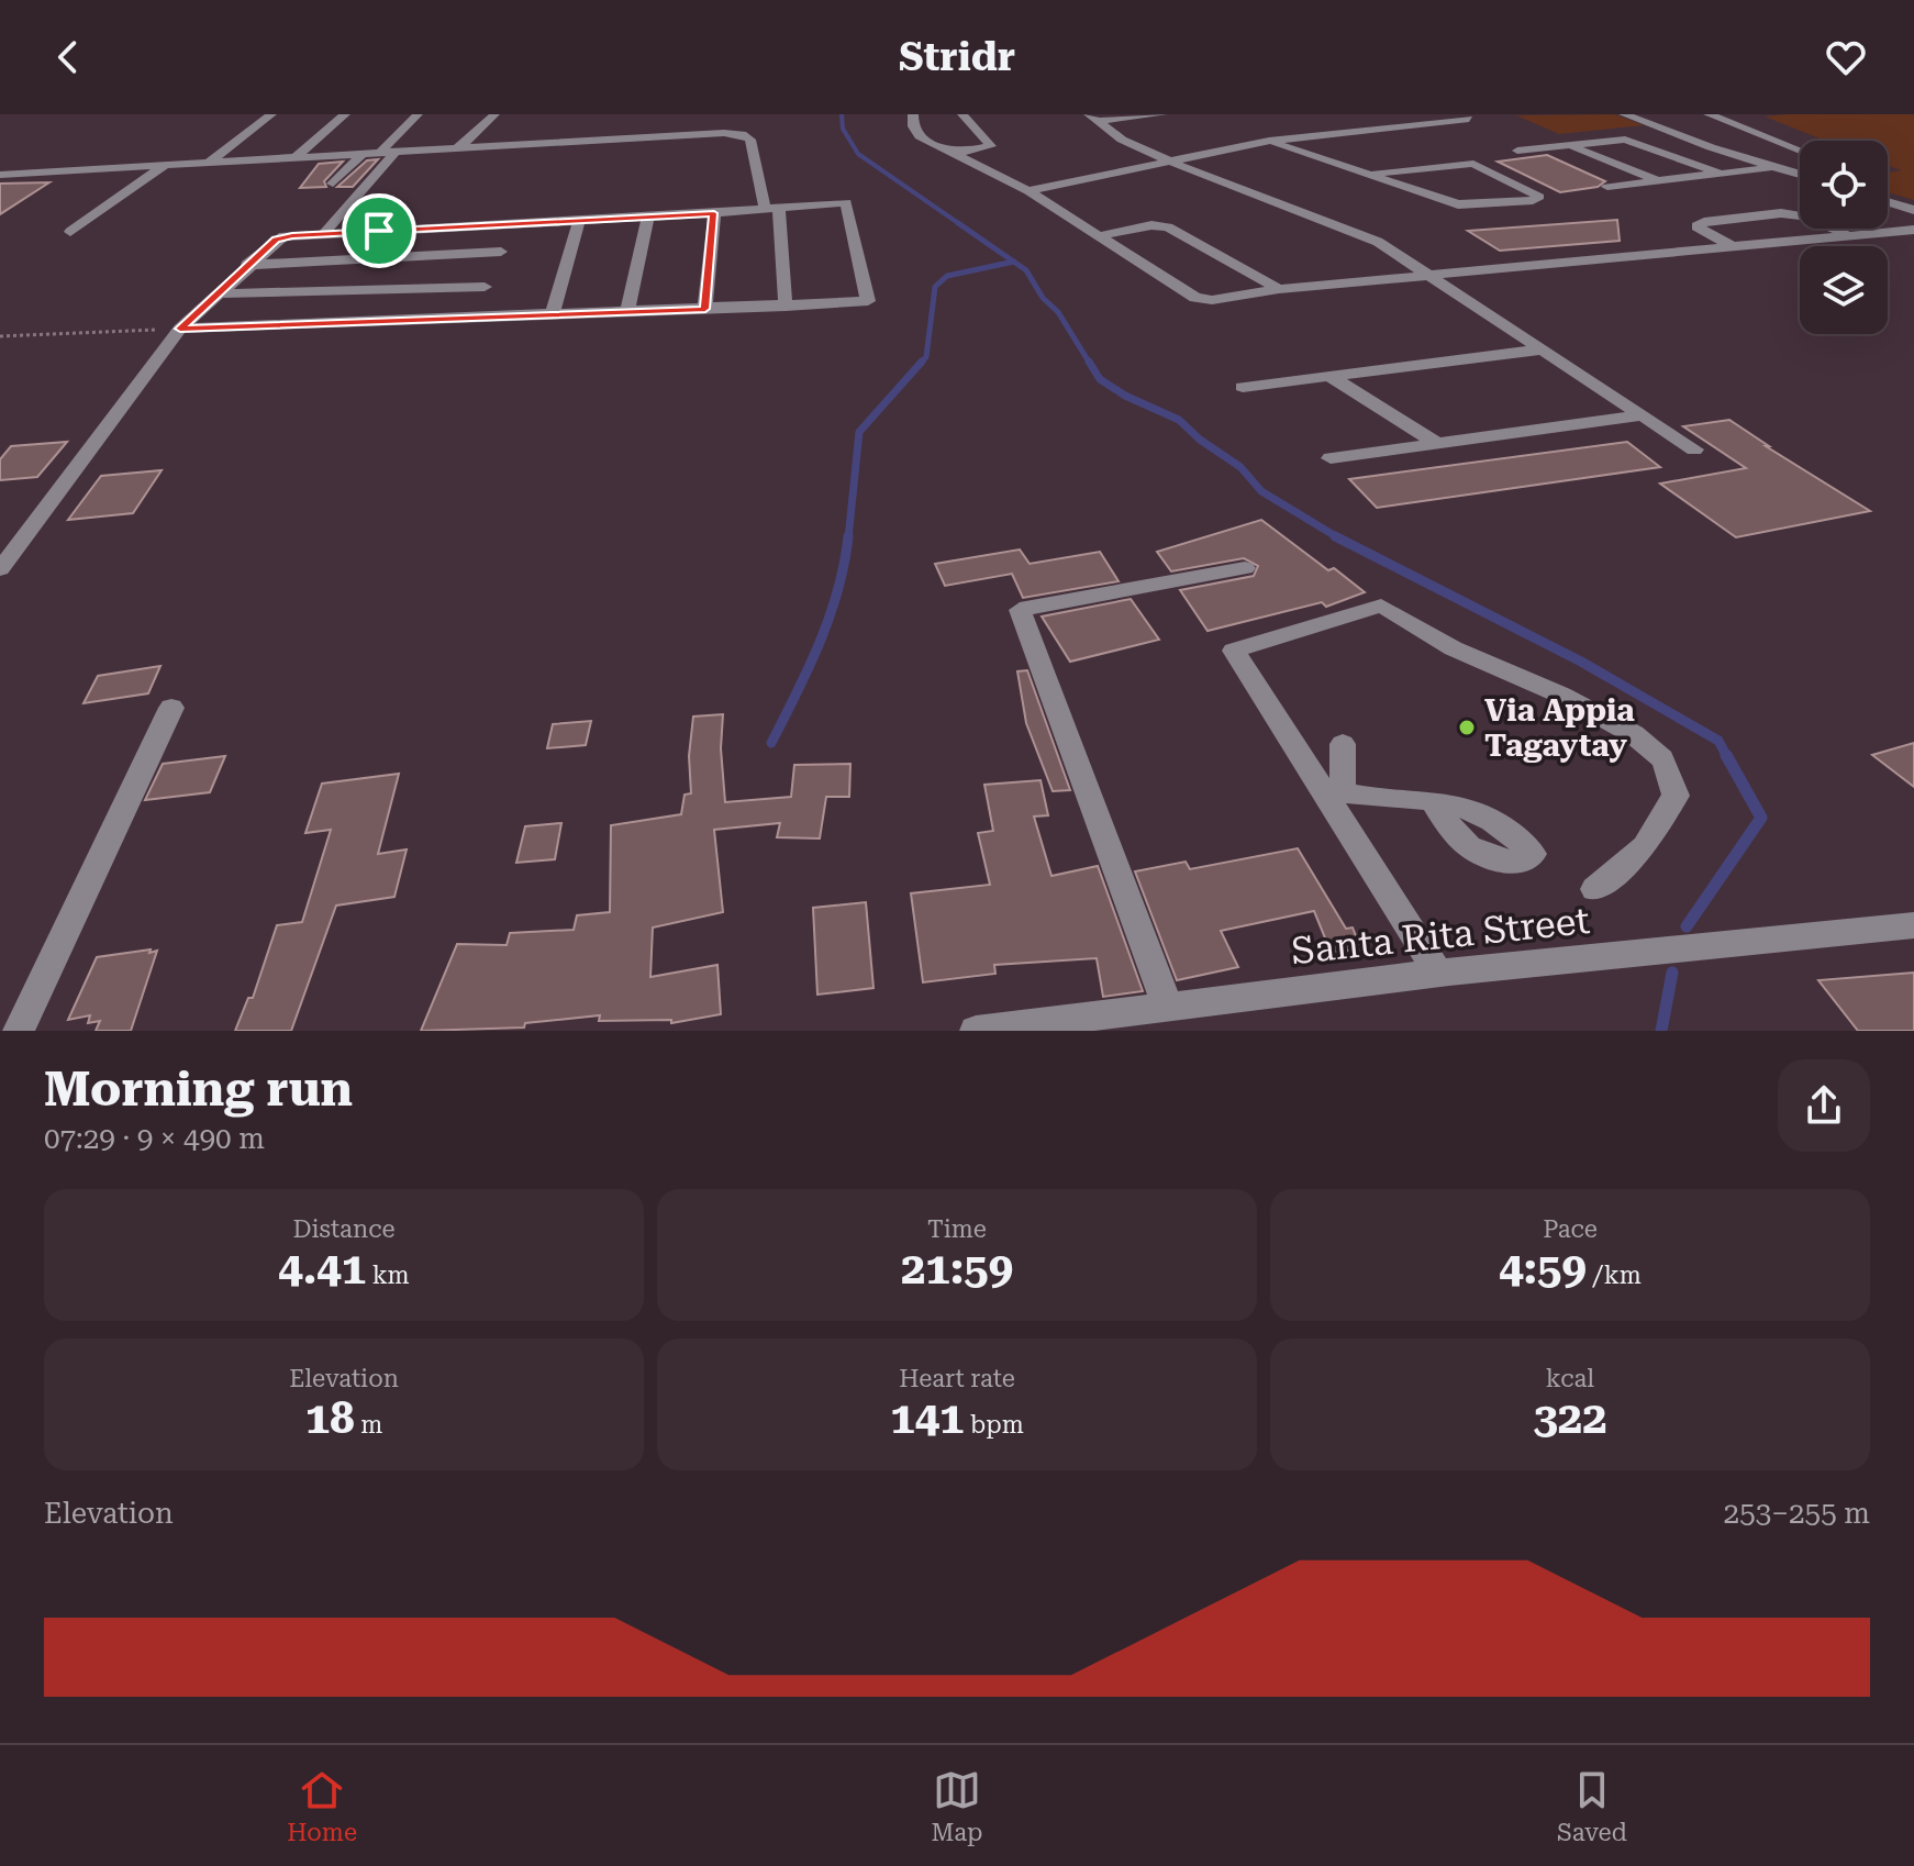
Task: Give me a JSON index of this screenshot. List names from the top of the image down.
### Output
{
  "streets": {
    "street": ["Santa Rita Street"]
  },
  "places": ["Via Appia Tagaytay"],
  "page": {
    "header": "Stridr",
    "heading": ["Morning run", "07:29 · 9 × 490 m"],
    "stats": [
      ["Distance", "4.41 km"],
      ["Time", "21:59"],
      ["Pace", "4:59 /km"],
      ["Elevation", "18 m"],
      ["Heart rate", "141 bpm"],
      ["kcal", "322"]
    ],
    "chart": ["Elevation", "253–255 m"],
    "tabs": ["Home", "Map", "Saved"]
  }
}
